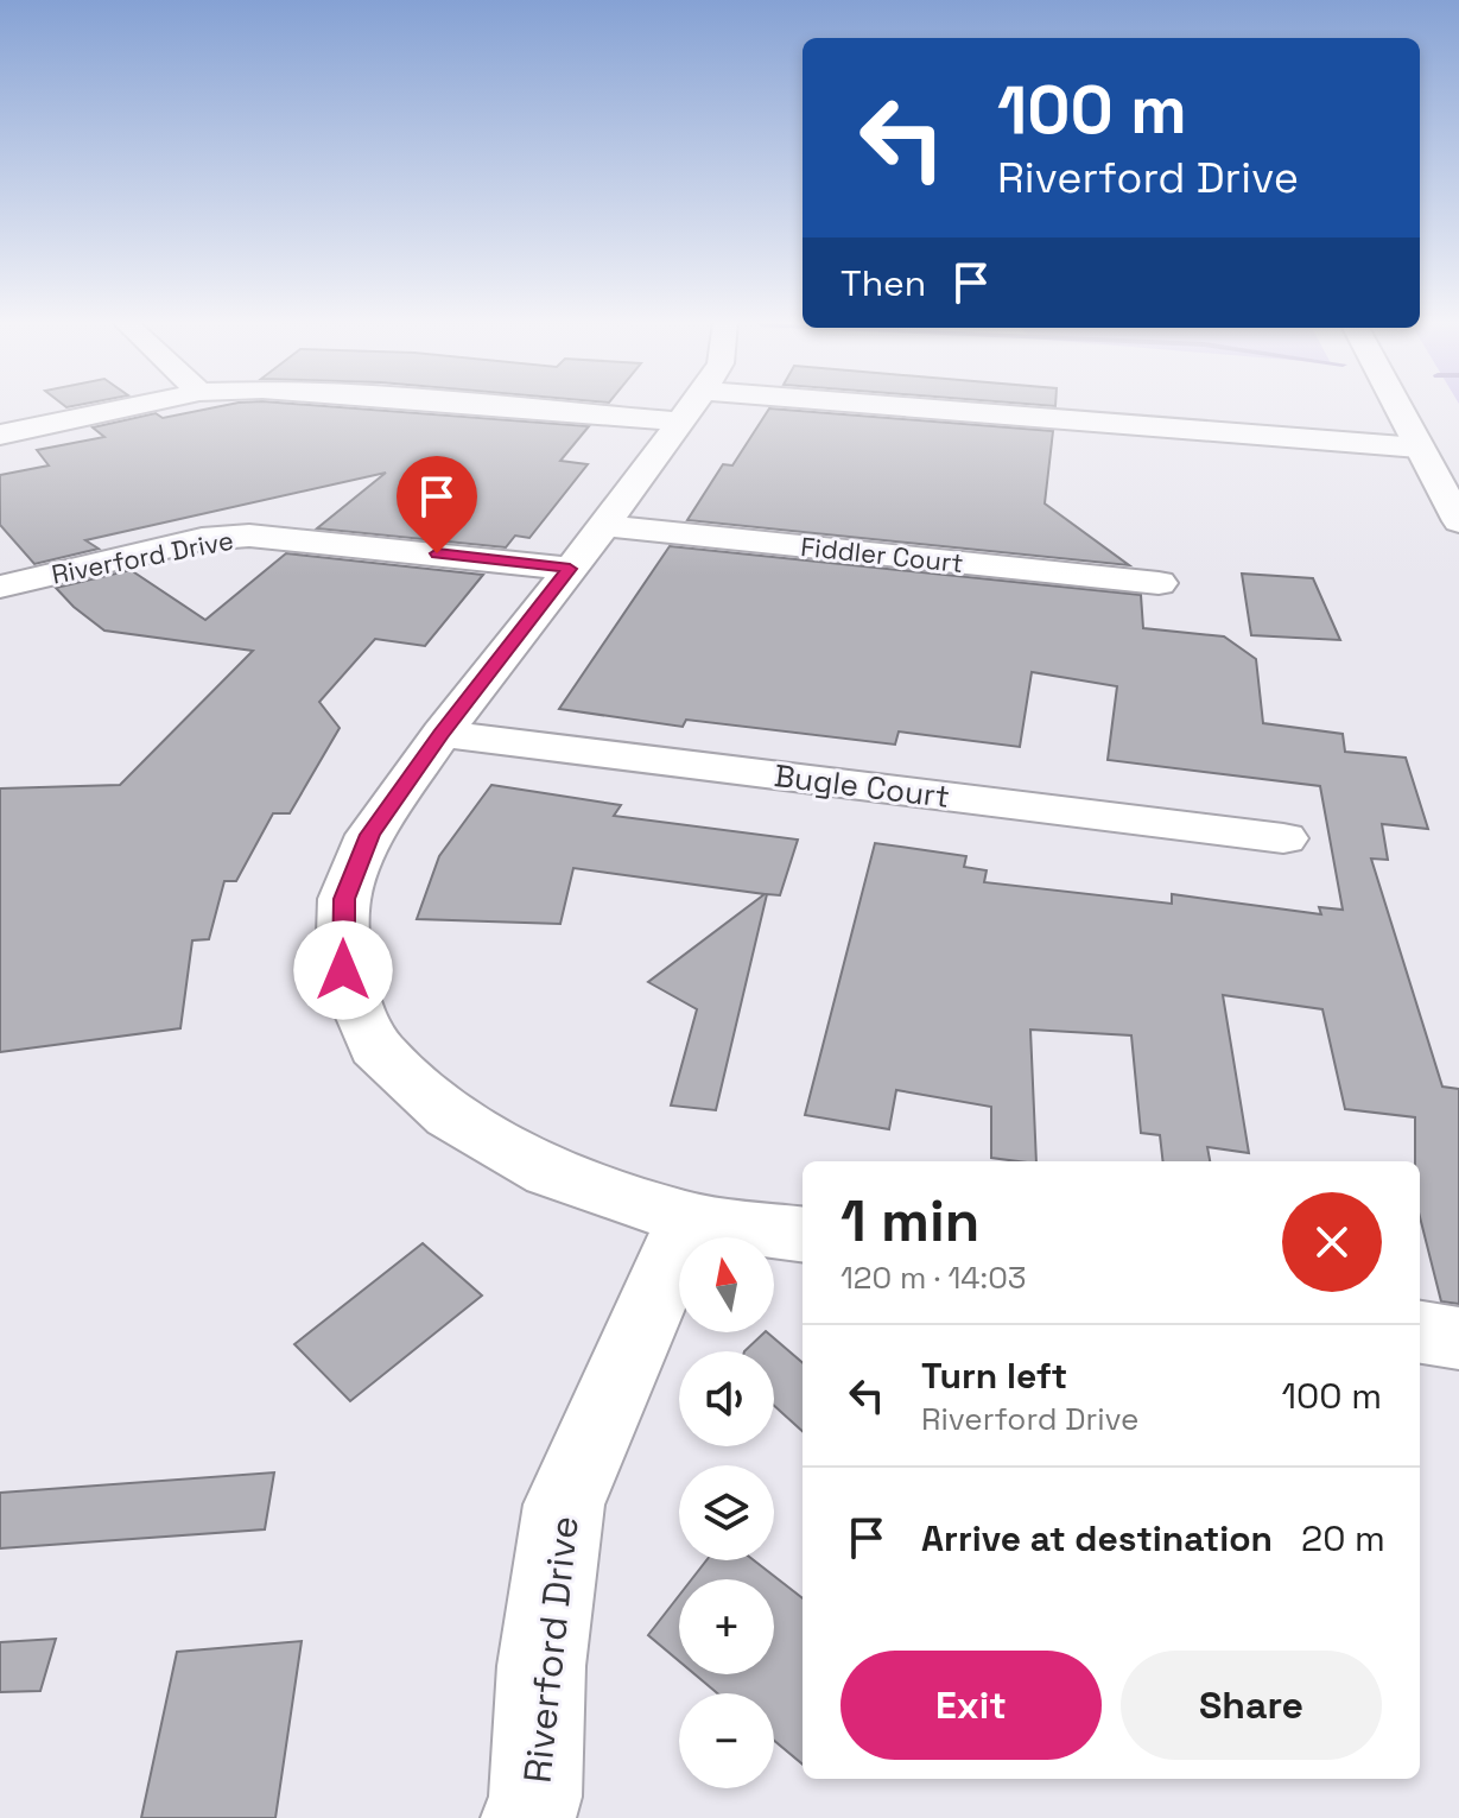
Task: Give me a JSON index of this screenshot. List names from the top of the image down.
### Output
{
  "streets": {
    "street": ["Fiddler Court", "Riverford Drive", "Bugle Court"]
  },
  "north": "top",
  "page": {
    "turn": ["100 m", "Riverford Drive"],
    "then": "Then",
    "heading": ["1 min", "120 m · 14:03"],
    "map_buttons": ["+", "−"],
    "list": [
      {
        "name": "Turn left",
        "note": "Riverford Drive",
        "value": "100 m"
      },
      {
        "name": "Arrive at destination",
        "value": "20 m"
      }
    ],
    "buttons": ["Exit", "Share"]
  }
}
